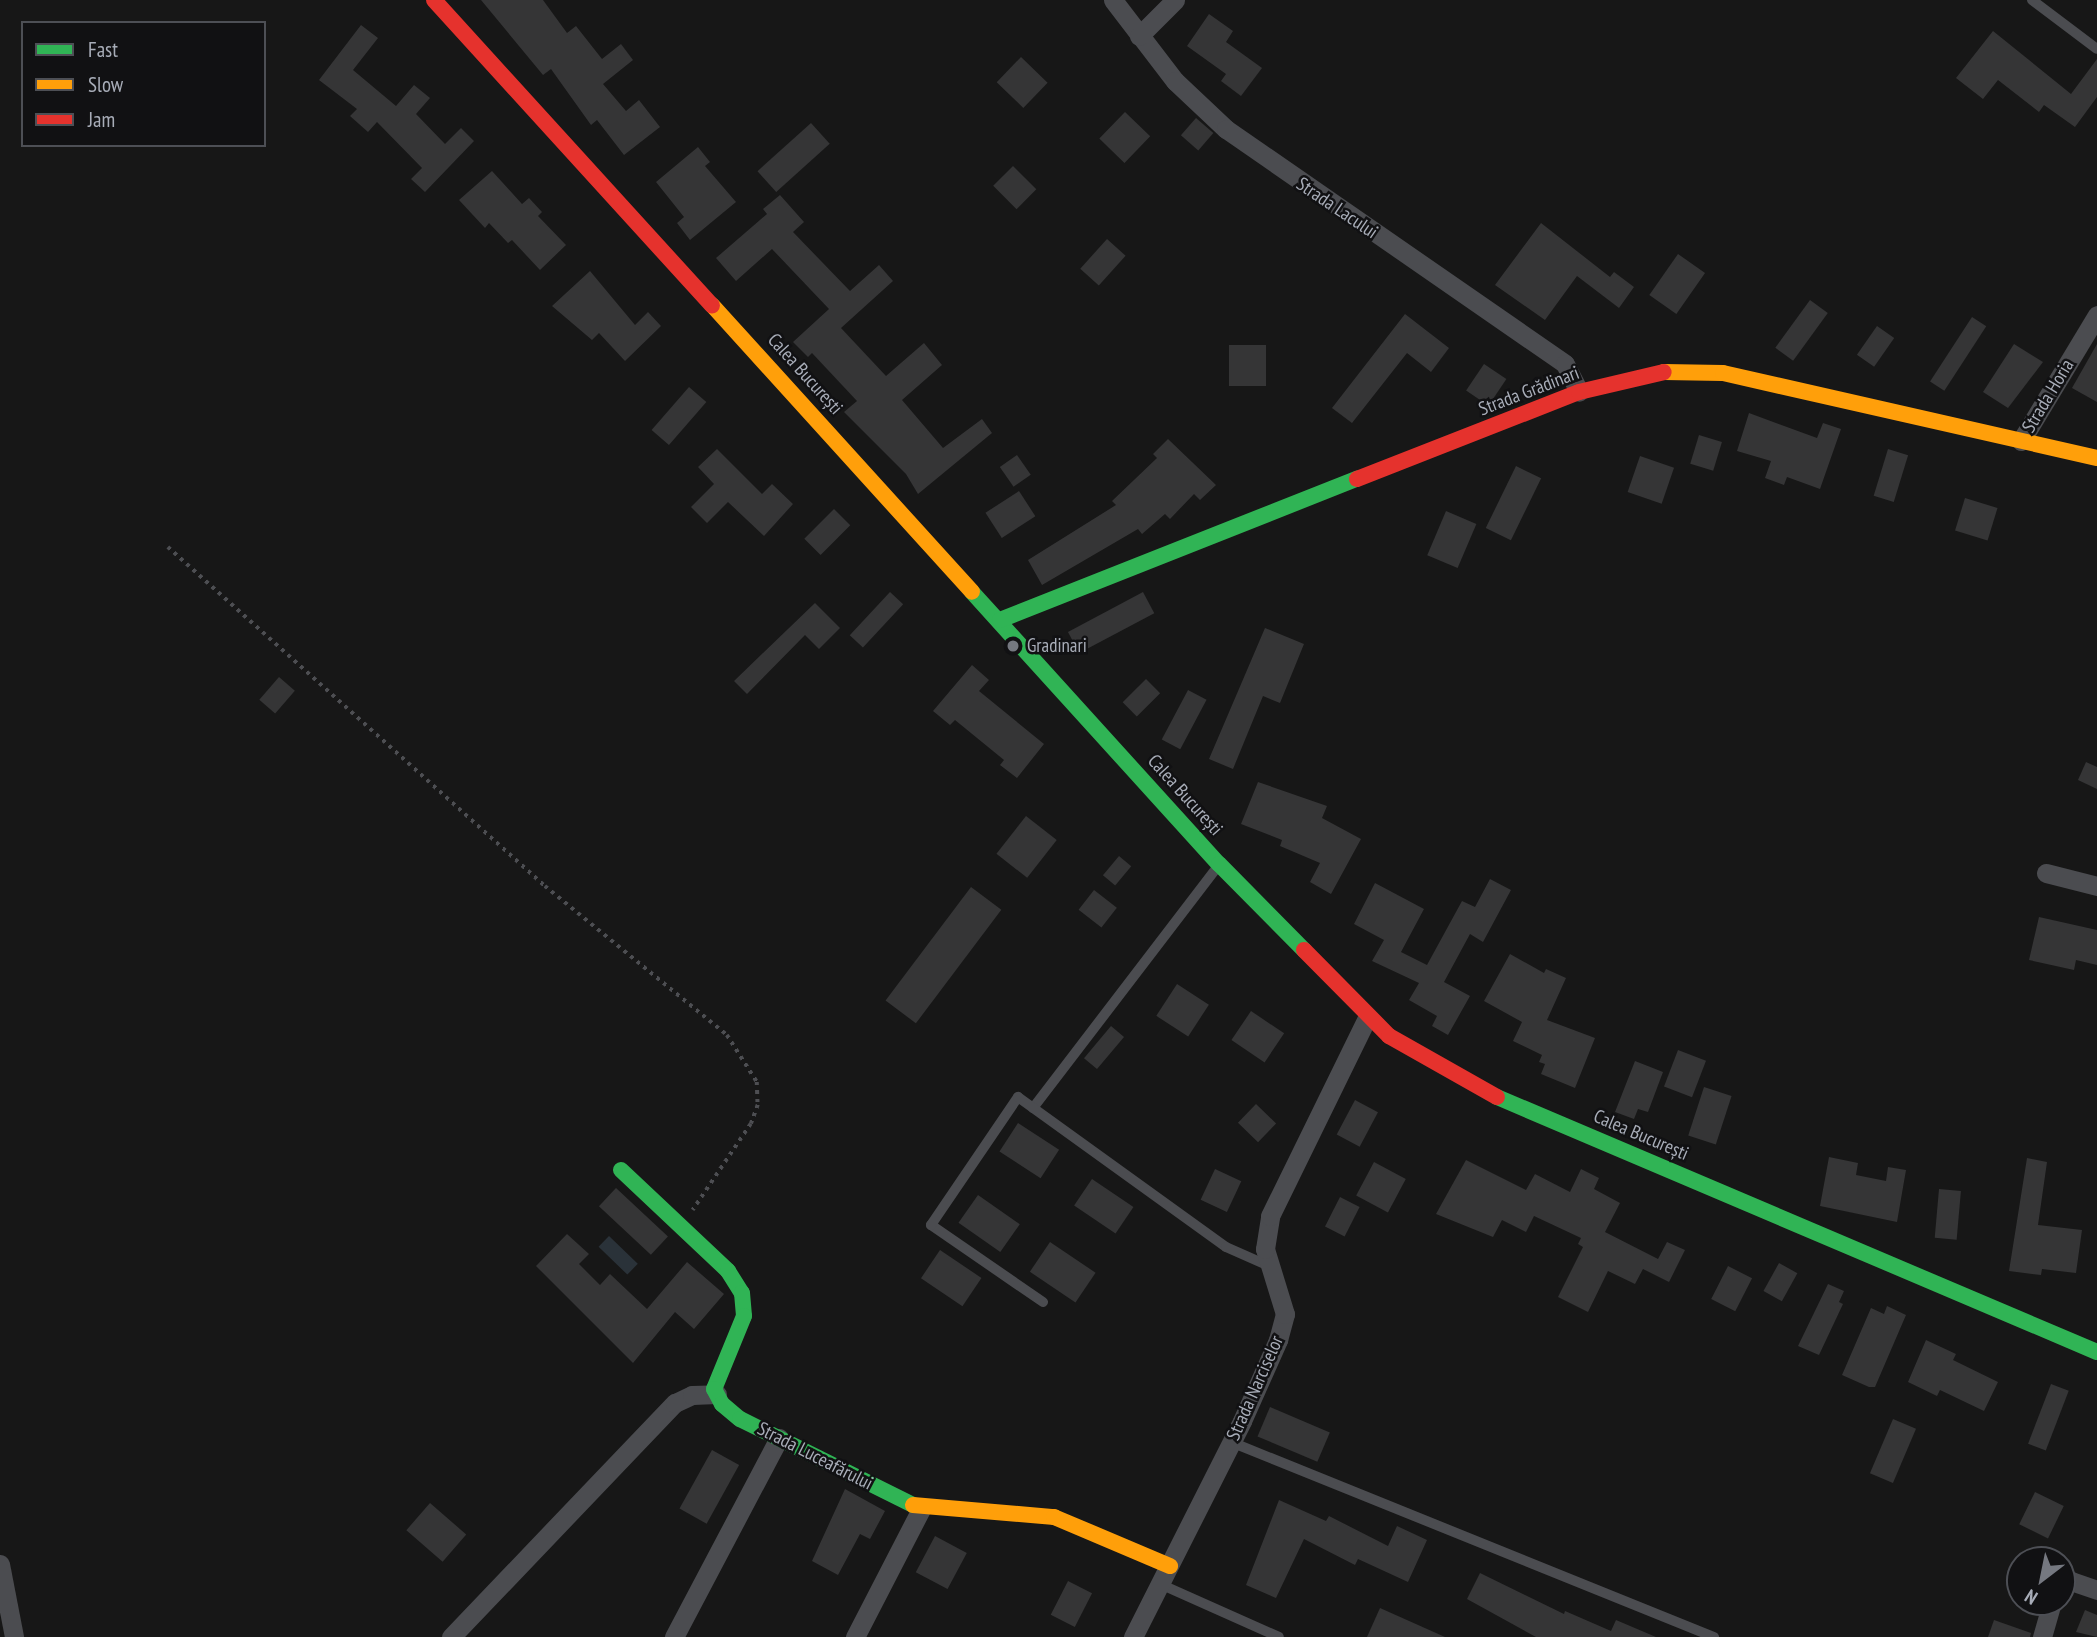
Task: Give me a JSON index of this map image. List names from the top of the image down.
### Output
{
  "streets": {
    "main road": ["Calea București", "Strada Grădinari", "Strada Luceafărului"],
    "street": ["Strada Lacului", "Strada Horia", "Strada Narciselor"]
  },
  "crossings": [
    ["Strada Lacului", "Strada Grădinari"],
    ["Calea București", "Strada Grădinari"],
    ["Calea București", "Strada Narciselor"],
    ["Strada Grădinari", "Strada Horia"],
    ["Strada Narciselor", "Strada Luceafărului"]
  ],
  "places": ["Gradinari"],
  "legend": ["Fast", "Slow", "Jam"],
  "north": "bottom left"
}
